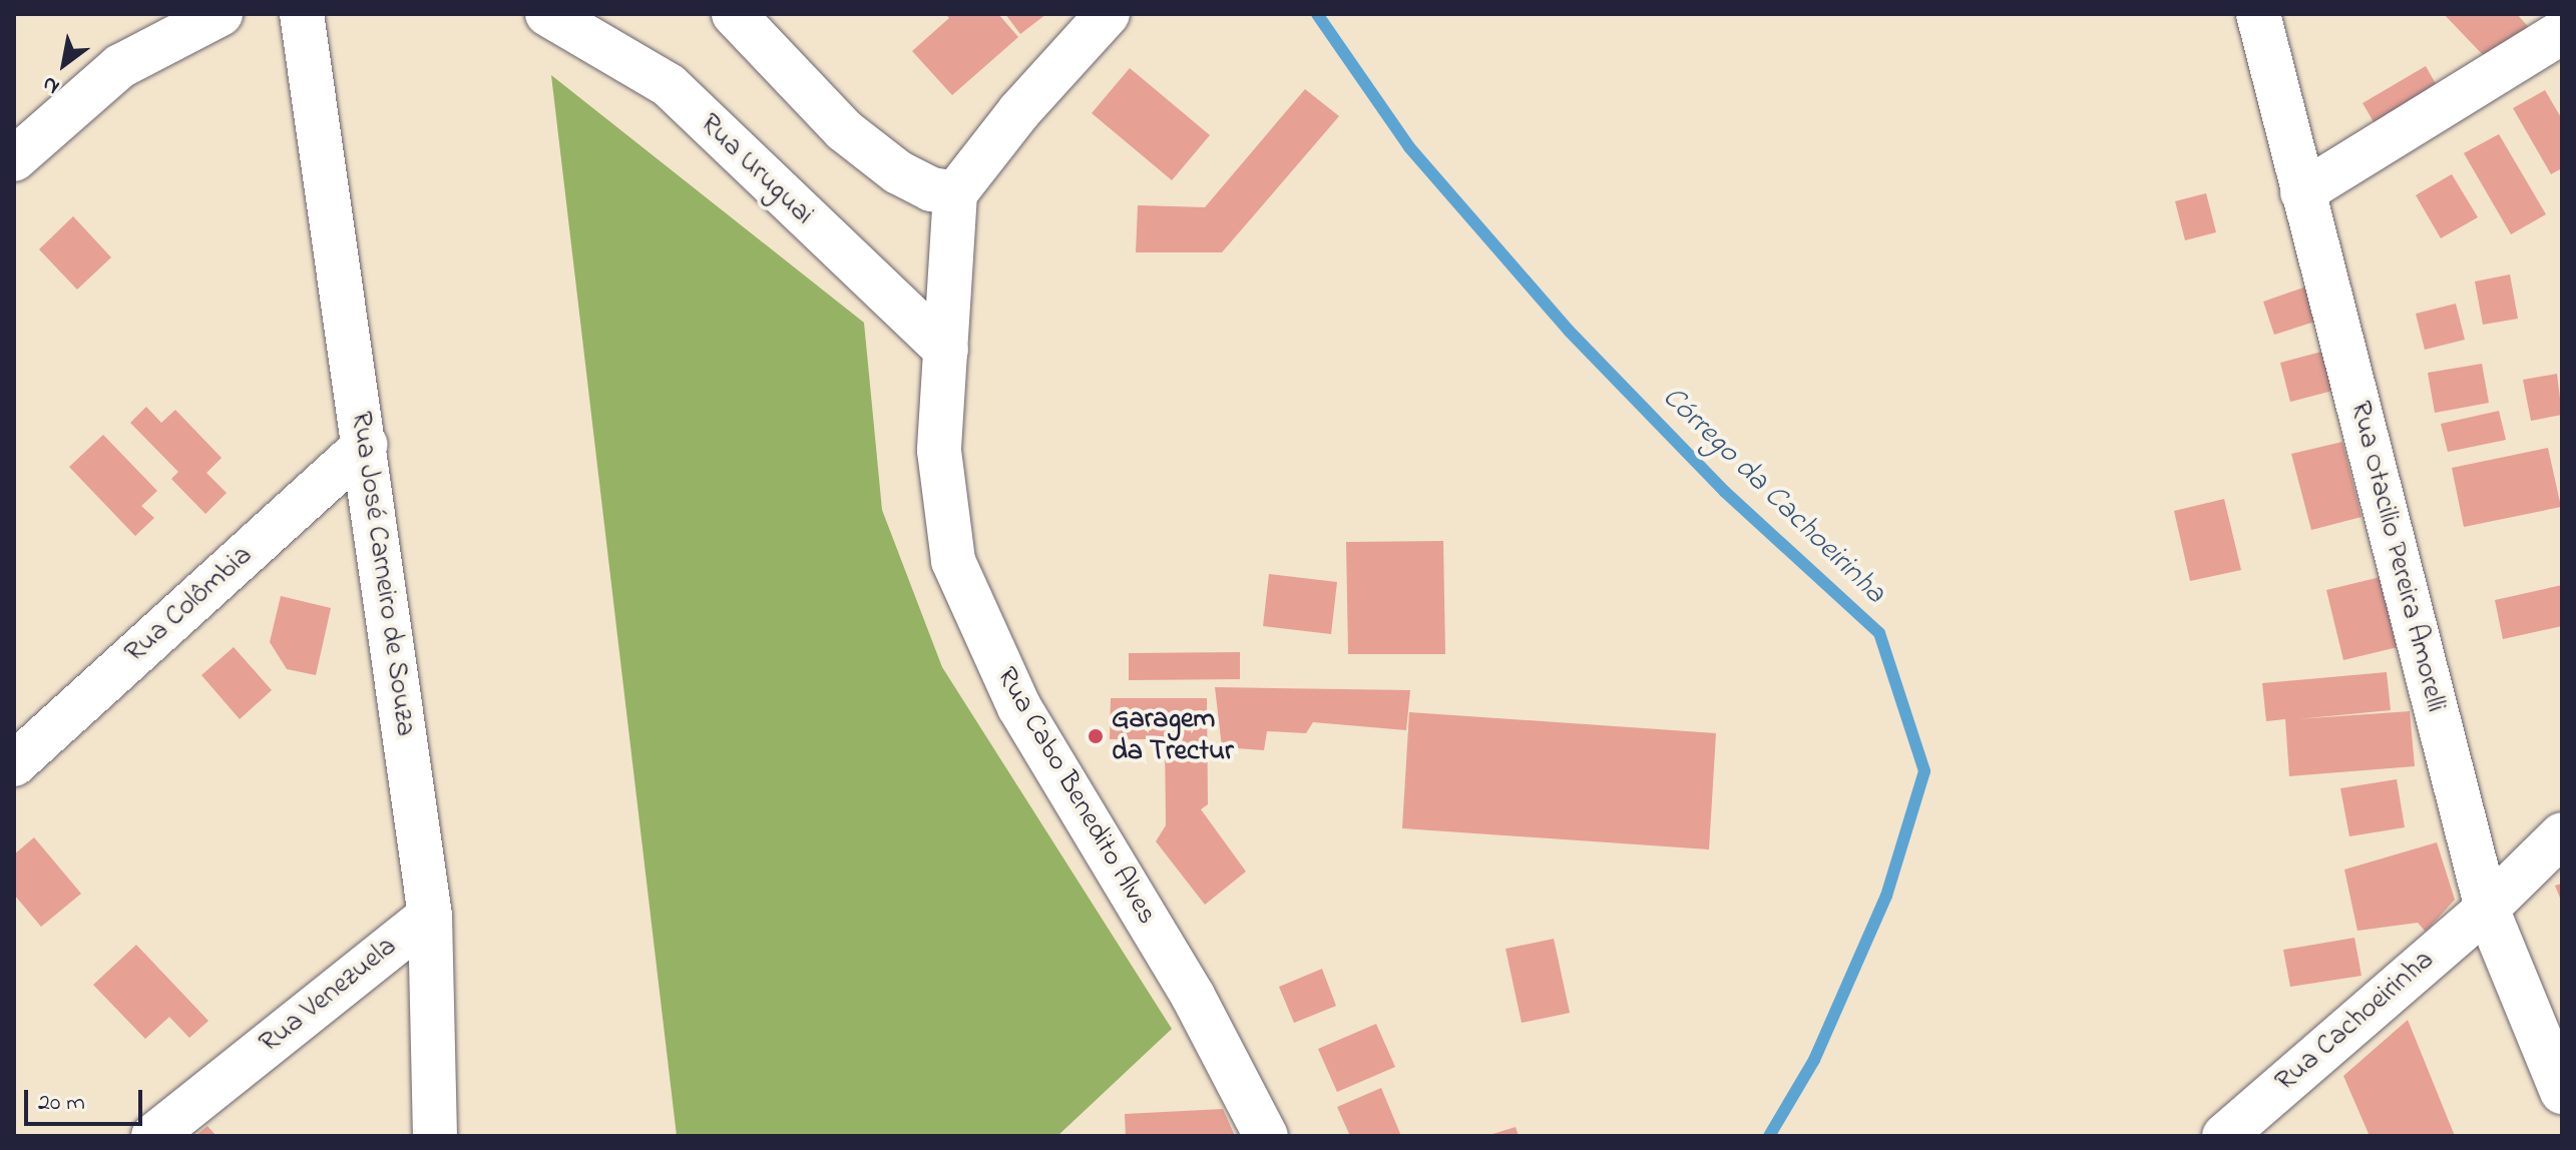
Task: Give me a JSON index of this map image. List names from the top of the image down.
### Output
{
  "streets": {
    "street": [
      "Rua Uruguai",
      "Rua Otacilio Pereira Amorelli",
      "Rua José Carneiro de Souza",
      "Rua Colômbia",
      "Rua Cabo Benedito Alves",
      "Rua Venezuela",
      "Rua Cachoeirinha"
    ]
  },
  "crossings": [
    ["Rua Uruguai", "Rua Cabo Benedito Alves"],
    ["Rua Otacilio Pereira Amorelli", "Rua Cachoeirinha"],
    ["Rua José Carneiro de Souza", "Rua Colômbia"],
    ["Rua José Carneiro de Souza", "Rua Venezuela"]
  ],
  "water": ["Córrego da Cachoeirinha"],
  "places": ["Garagem da Trectur"],
  "scale_bar": "20 m",
  "north": "bottom left"
}
